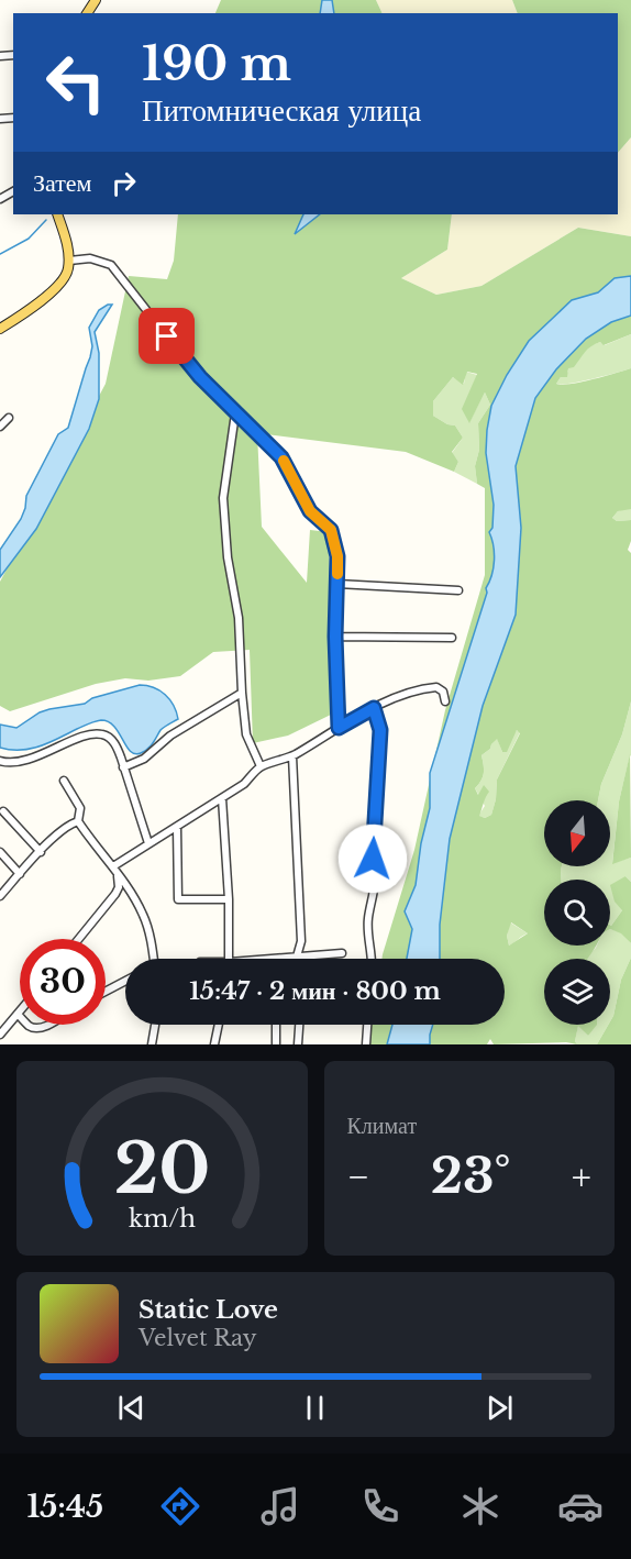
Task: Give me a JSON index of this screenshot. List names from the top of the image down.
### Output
{
  "north": "bottom",
  "page": {
    "turn": ["190 m", "Питомническая улица"],
    "then": "Затем",
    "limit": "30",
    "trip": "15:47 · 2 мин · 800 m",
    "tile": "Климат",
    "heat": ["−", "23°", "+"],
    "song": ["Static Love", "Velvet Ray"],
    "tabs": "15:45",
    "gauge": ["20", "km/h"]
  }
}
